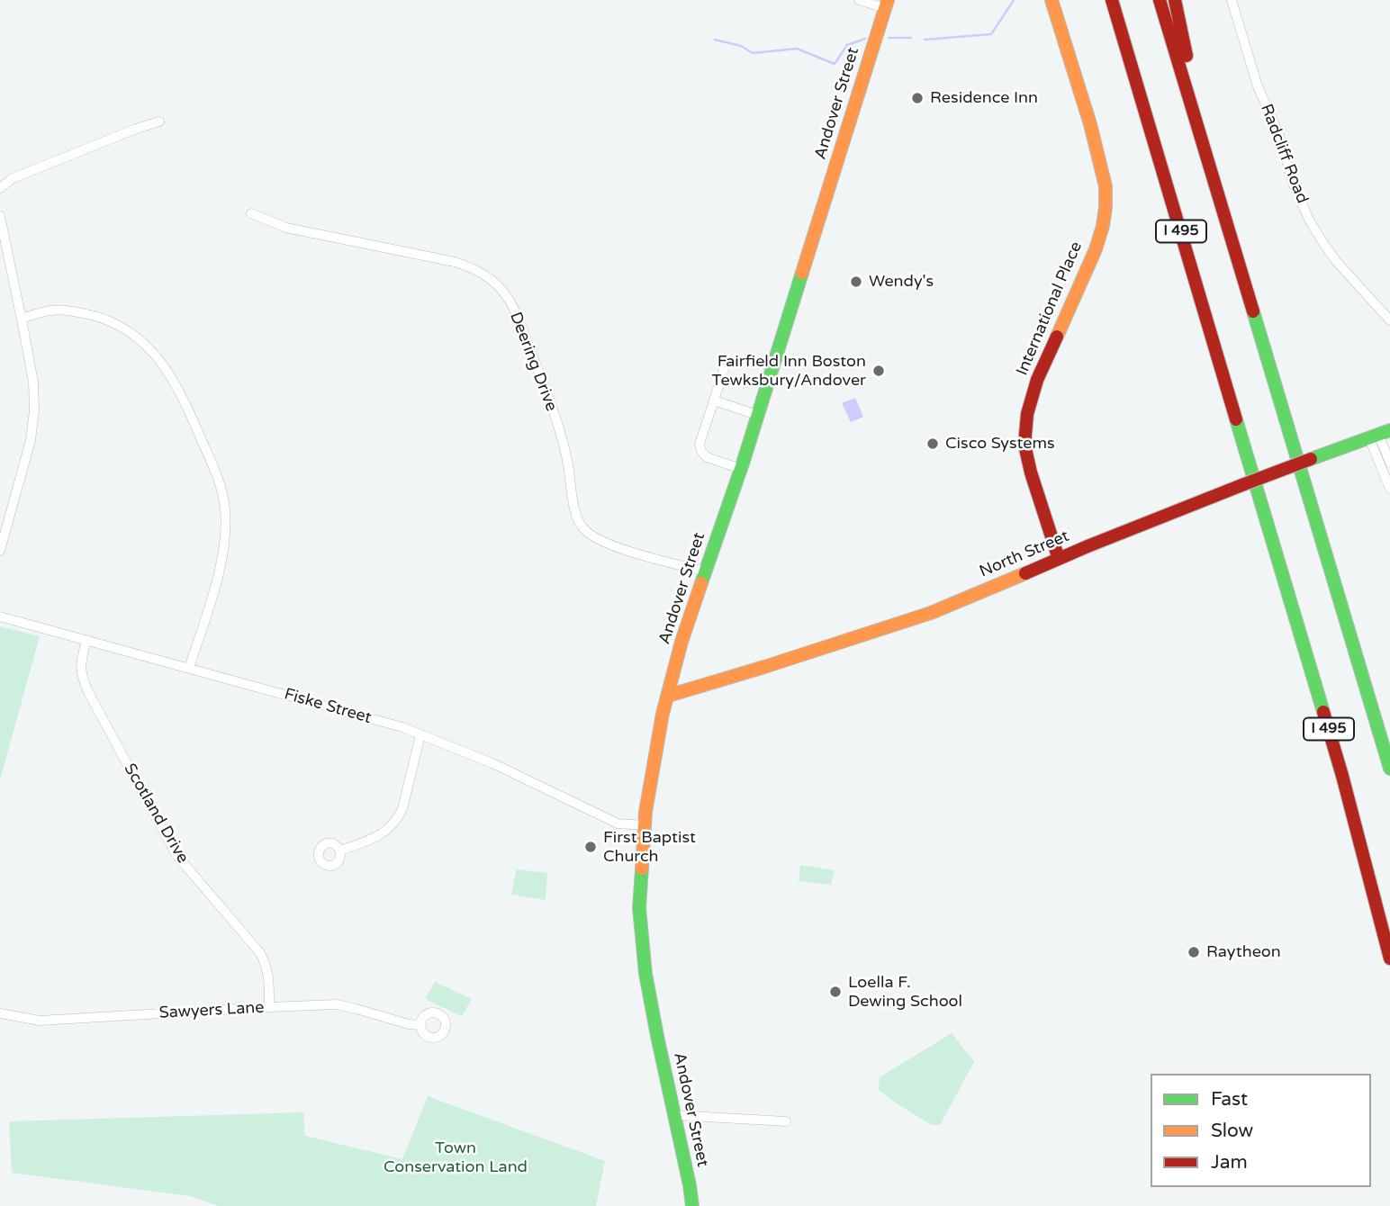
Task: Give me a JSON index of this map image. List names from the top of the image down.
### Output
{
  "streets": {
    "main road": [
      "Andover Street",
      "I 495",
      "International Place",
      "North Street"
    ],
    "street": [
      "Radcliff Road",
      "Deering Drive",
      "Fiske Street",
      "Scotland Drive",
      "Sawyers Lane"
    ]
  },
  "crossings": [
    ["Andover Street", "Deering Drive"],
    ["Andover Street", "North Street"],
    ["Andover Street", "Fiske Street"],
    ["International Place", "North Street"],
    ["Fiske Street", "Scotland Drive"],
    ["Scotland Drive", "Sawyers Lane"]
  ],
  "parks": ["Town Conservation Land"],
  "places": [
    "Residence Inn",
    "Wendy's",
    "Fairfield Inn Boston Tewksbury/Andover",
    "Cisco Systems",
    "First Baptist Church",
    "Raytheon",
    "Loella F. Dewing School"
  ],
  "legend": ["Fast", "Slow", "Jam"]
}
